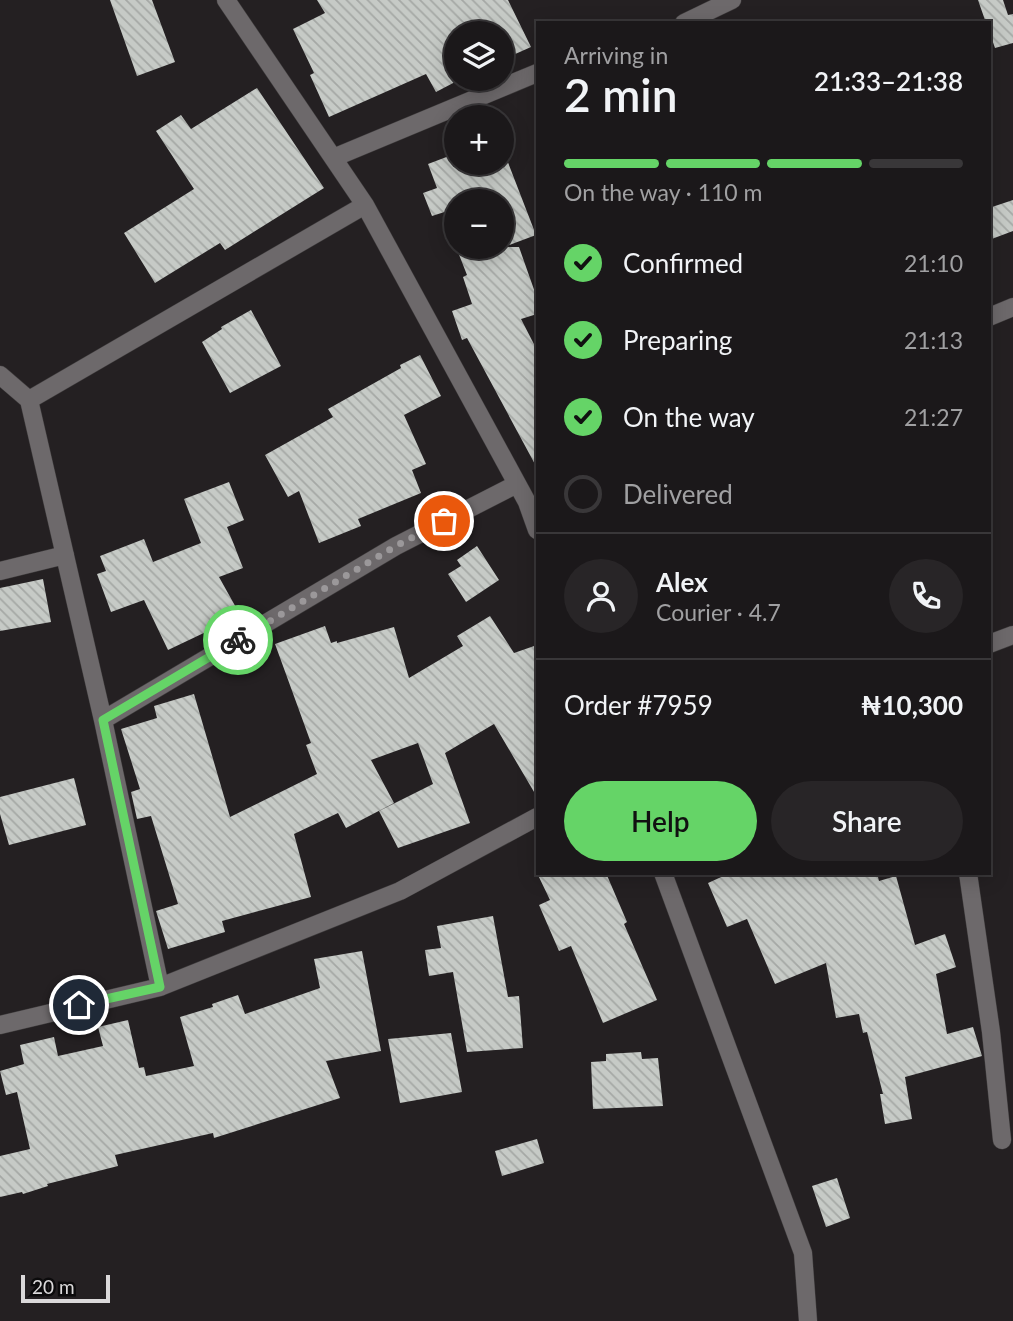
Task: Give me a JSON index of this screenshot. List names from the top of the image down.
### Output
{
  "scale_bar": "20 m",
  "page": {
    "map_buttons": ["+", "−"],
    "heading": ["2 min", "Arriving in", "21:33–21:38"],
    "panel": [
      "Alex",
      "Courier · 4.7",
      "Order #7959",
      "₦10,300"
    ],
    "bar": "On the way · 110 m",
    "list": [
      ["Confirmed", "21:10"],
      ["Preparing", "21:13"],
      ["On the way", "21:27"],
      "Delivered"
    ],
    "buttons": ["Help", "Share"],
    "scale": "20 m"
  }
}
